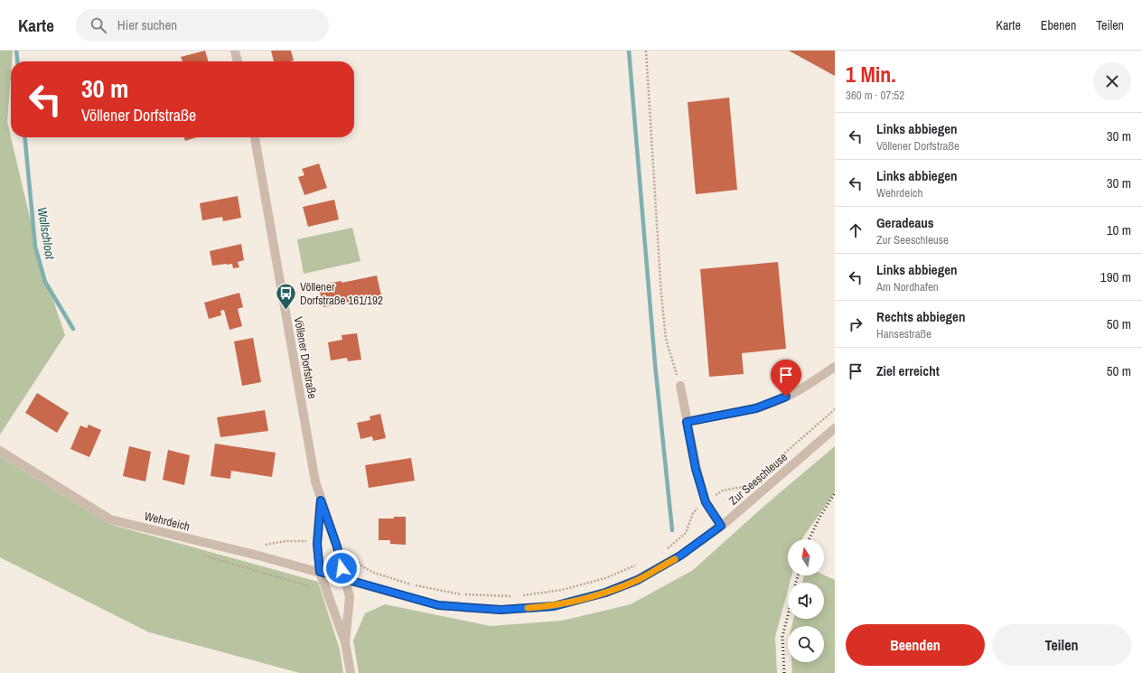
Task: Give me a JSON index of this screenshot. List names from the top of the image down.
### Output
{
  "streets": {
    "street": ["Völlener Dorfstraße", "Zur Seeschleuse", "Wehrdeich"]
  },
  "crossings": [
    ["Völlener Dorfstraße", "Zur Seeschleuse"],
    ["Völlener Dorfstraße", "Wehrdeich"],
    ["Zur Seeschleuse", "Wehrdeich"]
  ],
  "water": ["Wallschloot"],
  "places": {
    "bus stop": ["Völlener Dorfstraße 161/192"]
  },
  "north": "top",
  "page": {
    "header": "Karte",
    "search": "Hier suchen",
    "nav": ["Karte", "Ebenen", "Teilen"],
    "heading": ["1 Min.", "360 m · 07:52"],
    "turn": ["30 m", "Völlener Dorfstraße"],
    "list": [
      {
        "name": "Links abbiegen",
        "note": "Völlener Dorfstraße",
        "value": "30 m"
      },
      {
        "name": "Links abbiegen",
        "note": "Wehrdeich",
        "value": "30 m"
      },
      {
        "name": "Geradeaus",
        "note": "Zur Seeschleuse",
        "value": "10 m"
      },
      {
        "name": "Links abbiegen",
        "note": "Am Nordhafen",
        "value": "190 m"
      },
      {
        "name": "Rechts abbiegen",
        "note": "Hansestraße",
        "value": "50 m"
      },
      {
        "name": "Ziel erreicht",
        "value": "50 m"
      }
    ],
    "buttons": ["Beenden", "Teilen"]
  }
}
